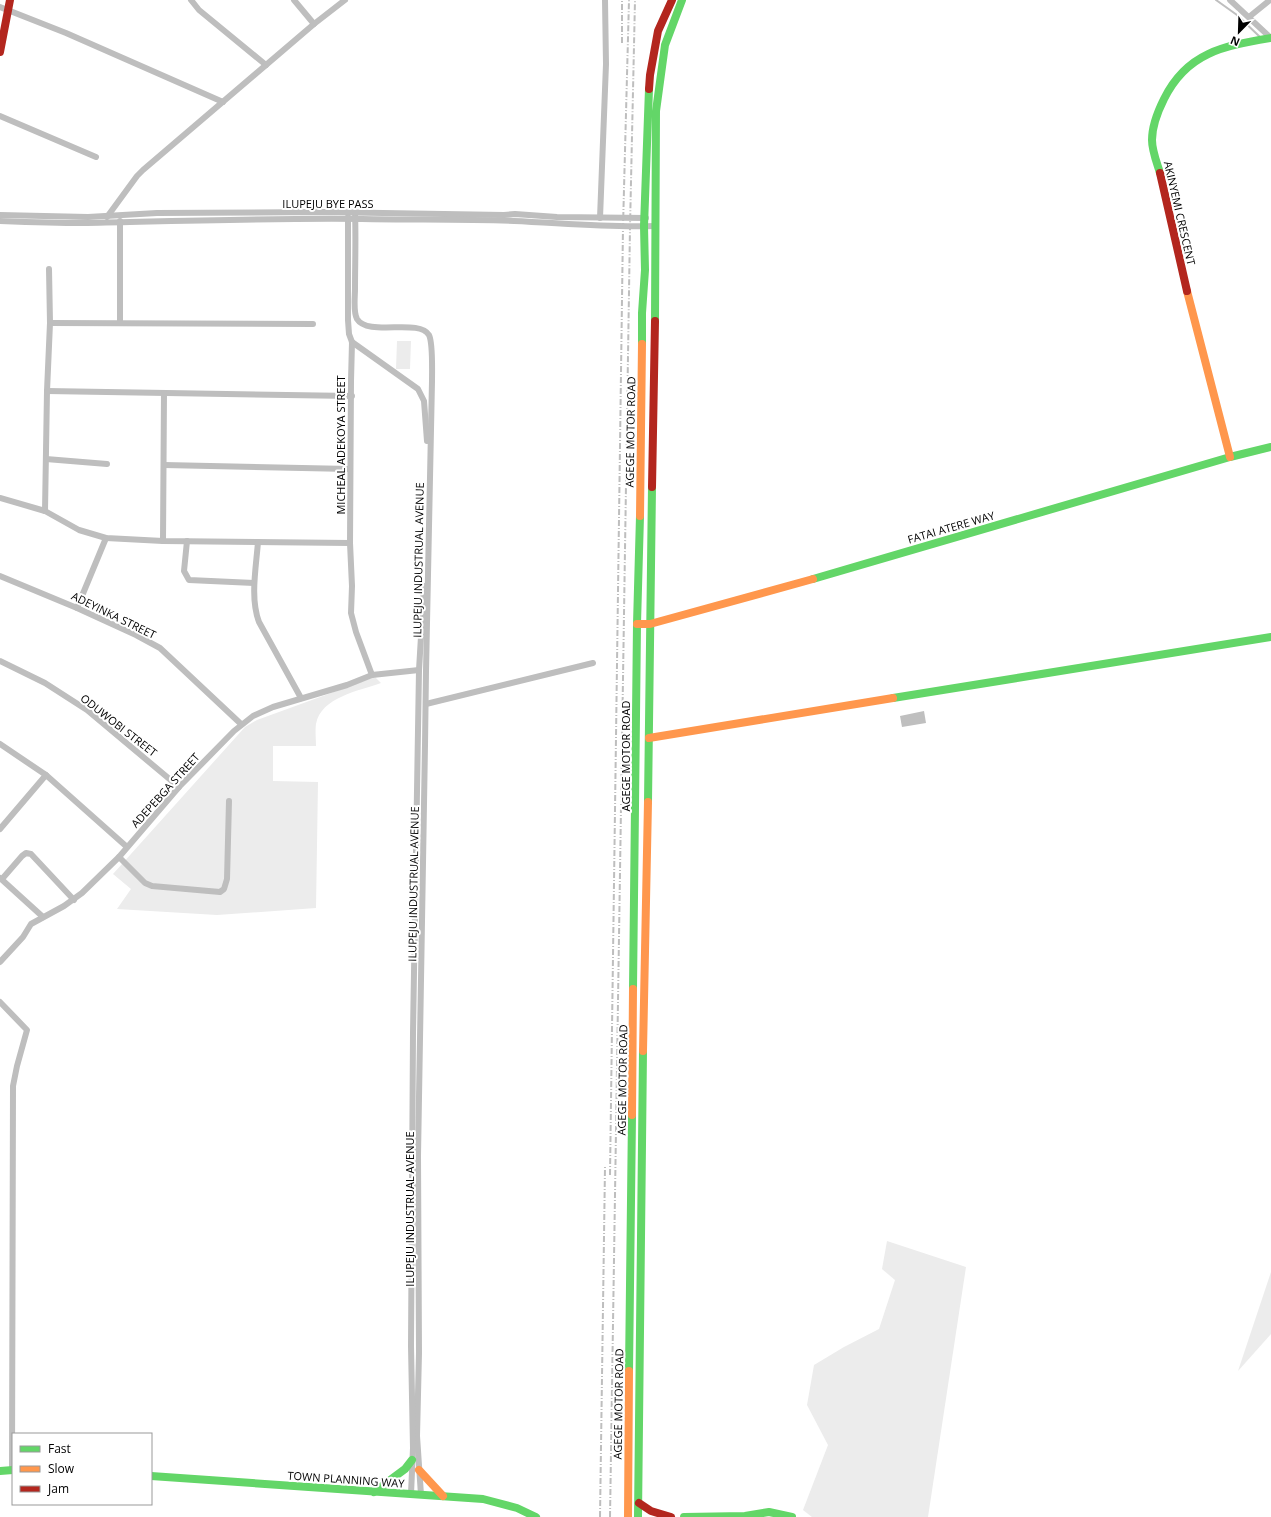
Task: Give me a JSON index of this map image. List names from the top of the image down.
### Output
{
  "streets": {
    "main road": [
      "AKINYEMI CRESCENT",
      "AGEGE MOTOR ROAD",
      "FATAI ATERE WAY",
      "TOWN PLANNING WAY"
    ],
    "street": [
      "ILUPEJU BYE PASS",
      "MICHEAL ADEKOYA STREET",
      "ILUPEJU INDUSTRUAL AVENUE",
      "ADEYINKA STREET",
      "ODUWOBI STREET",
      "ADEPEBGA STREET"
    ]
  },
  "crossings": [
    ["ILUPEJU BYE PASS", "AGEGE MOTOR ROAD"],
    ["ILUPEJU BYE PASS", "MICHEAL ADEKOYA STREET"],
    ["ILUPEJU BYE PASS", "ILUPEJU INDUSTRUAL AVENUE"],
    ["AKINYEMI CRESCENT", "FATAI ATERE WAY"],
    ["AGEGE MOTOR ROAD", "FATAI ATERE WAY"],
    ["MICHEAL ADEKOYA STREET", "ILUPEJU INDUSTRUAL AVENUE"],
    ["MICHEAL ADEKOYA STREET", "ADEPEBGA STREET"],
    ["ILUPEJU INDUSTRUAL AVENUE", "ADEPEBGA STREET"],
    ["ILUPEJU INDUSTRUAL AVENUE", "TOWN PLANNING WAY"],
    ["ADEYINKA STREET", "ADEPEBGA STREET"],
    ["ODUWOBI STREET", "ADEPEBGA STREET"]
  ],
  "legend": ["Fast", "Slow", "Jam"],
  "north": "bottom left"
}
